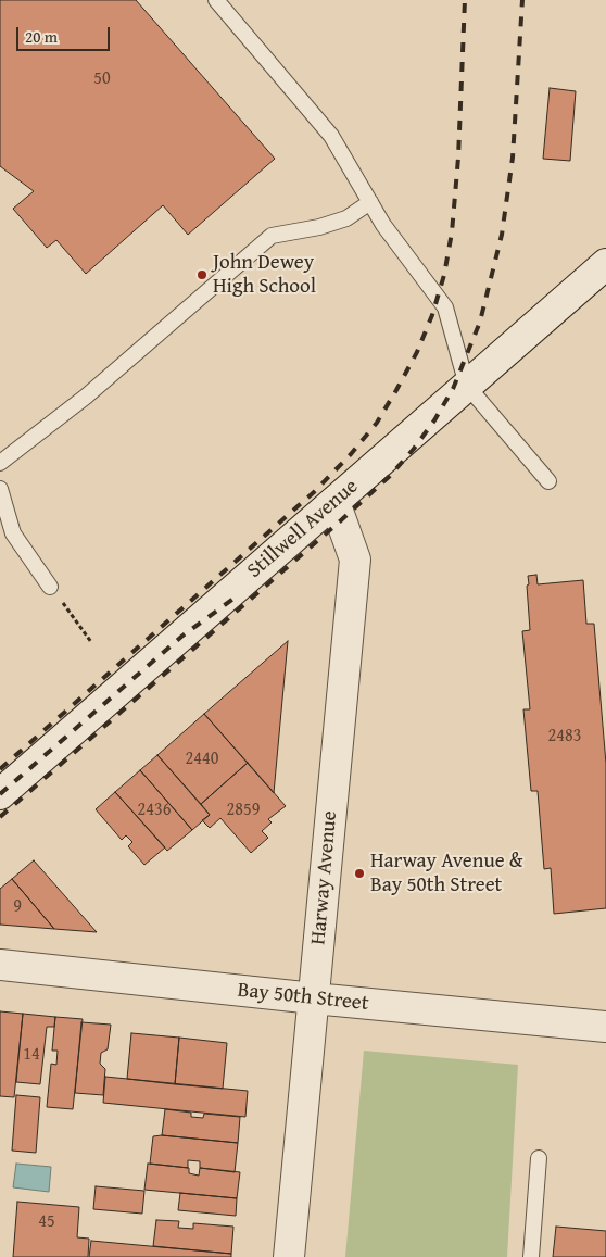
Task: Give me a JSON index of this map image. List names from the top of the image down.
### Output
{
  "streets": {
    "street": ["Stillwell Avenue", "Harway Avenue", "Bay 50th Street"]
  },
  "crossings": [
    ["Stillwell Avenue", "Harway Avenue"],
    ["Harway Avenue", "Bay 50th Street"]
  ],
  "places": ["John Dewey High School", "Harway Avenue & Bay 50th Street"],
  "house_numbers": [
    "50",
    "2483",
    "2440",
    "2436",
    "2859",
    "9",
    "14",
    "45"
  ],
  "scale_bar": "20 m"
}
